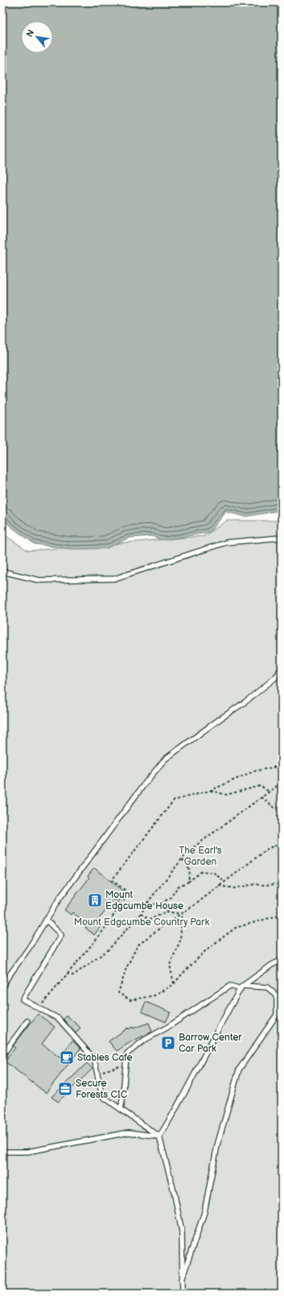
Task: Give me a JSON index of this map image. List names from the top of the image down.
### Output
{
  "parks": ["The Earl's Garden", "Mount Edgcumbe Country Park"],
  "places": {
    "building": ["Mount Edgcumbe House"],
    "parking": ["Barrow Center Car Park"],
    "cafe": ["Stables Cafe"],
    "office": ["Secure Forests CIC"]
  },
  "north": "top left"
}
